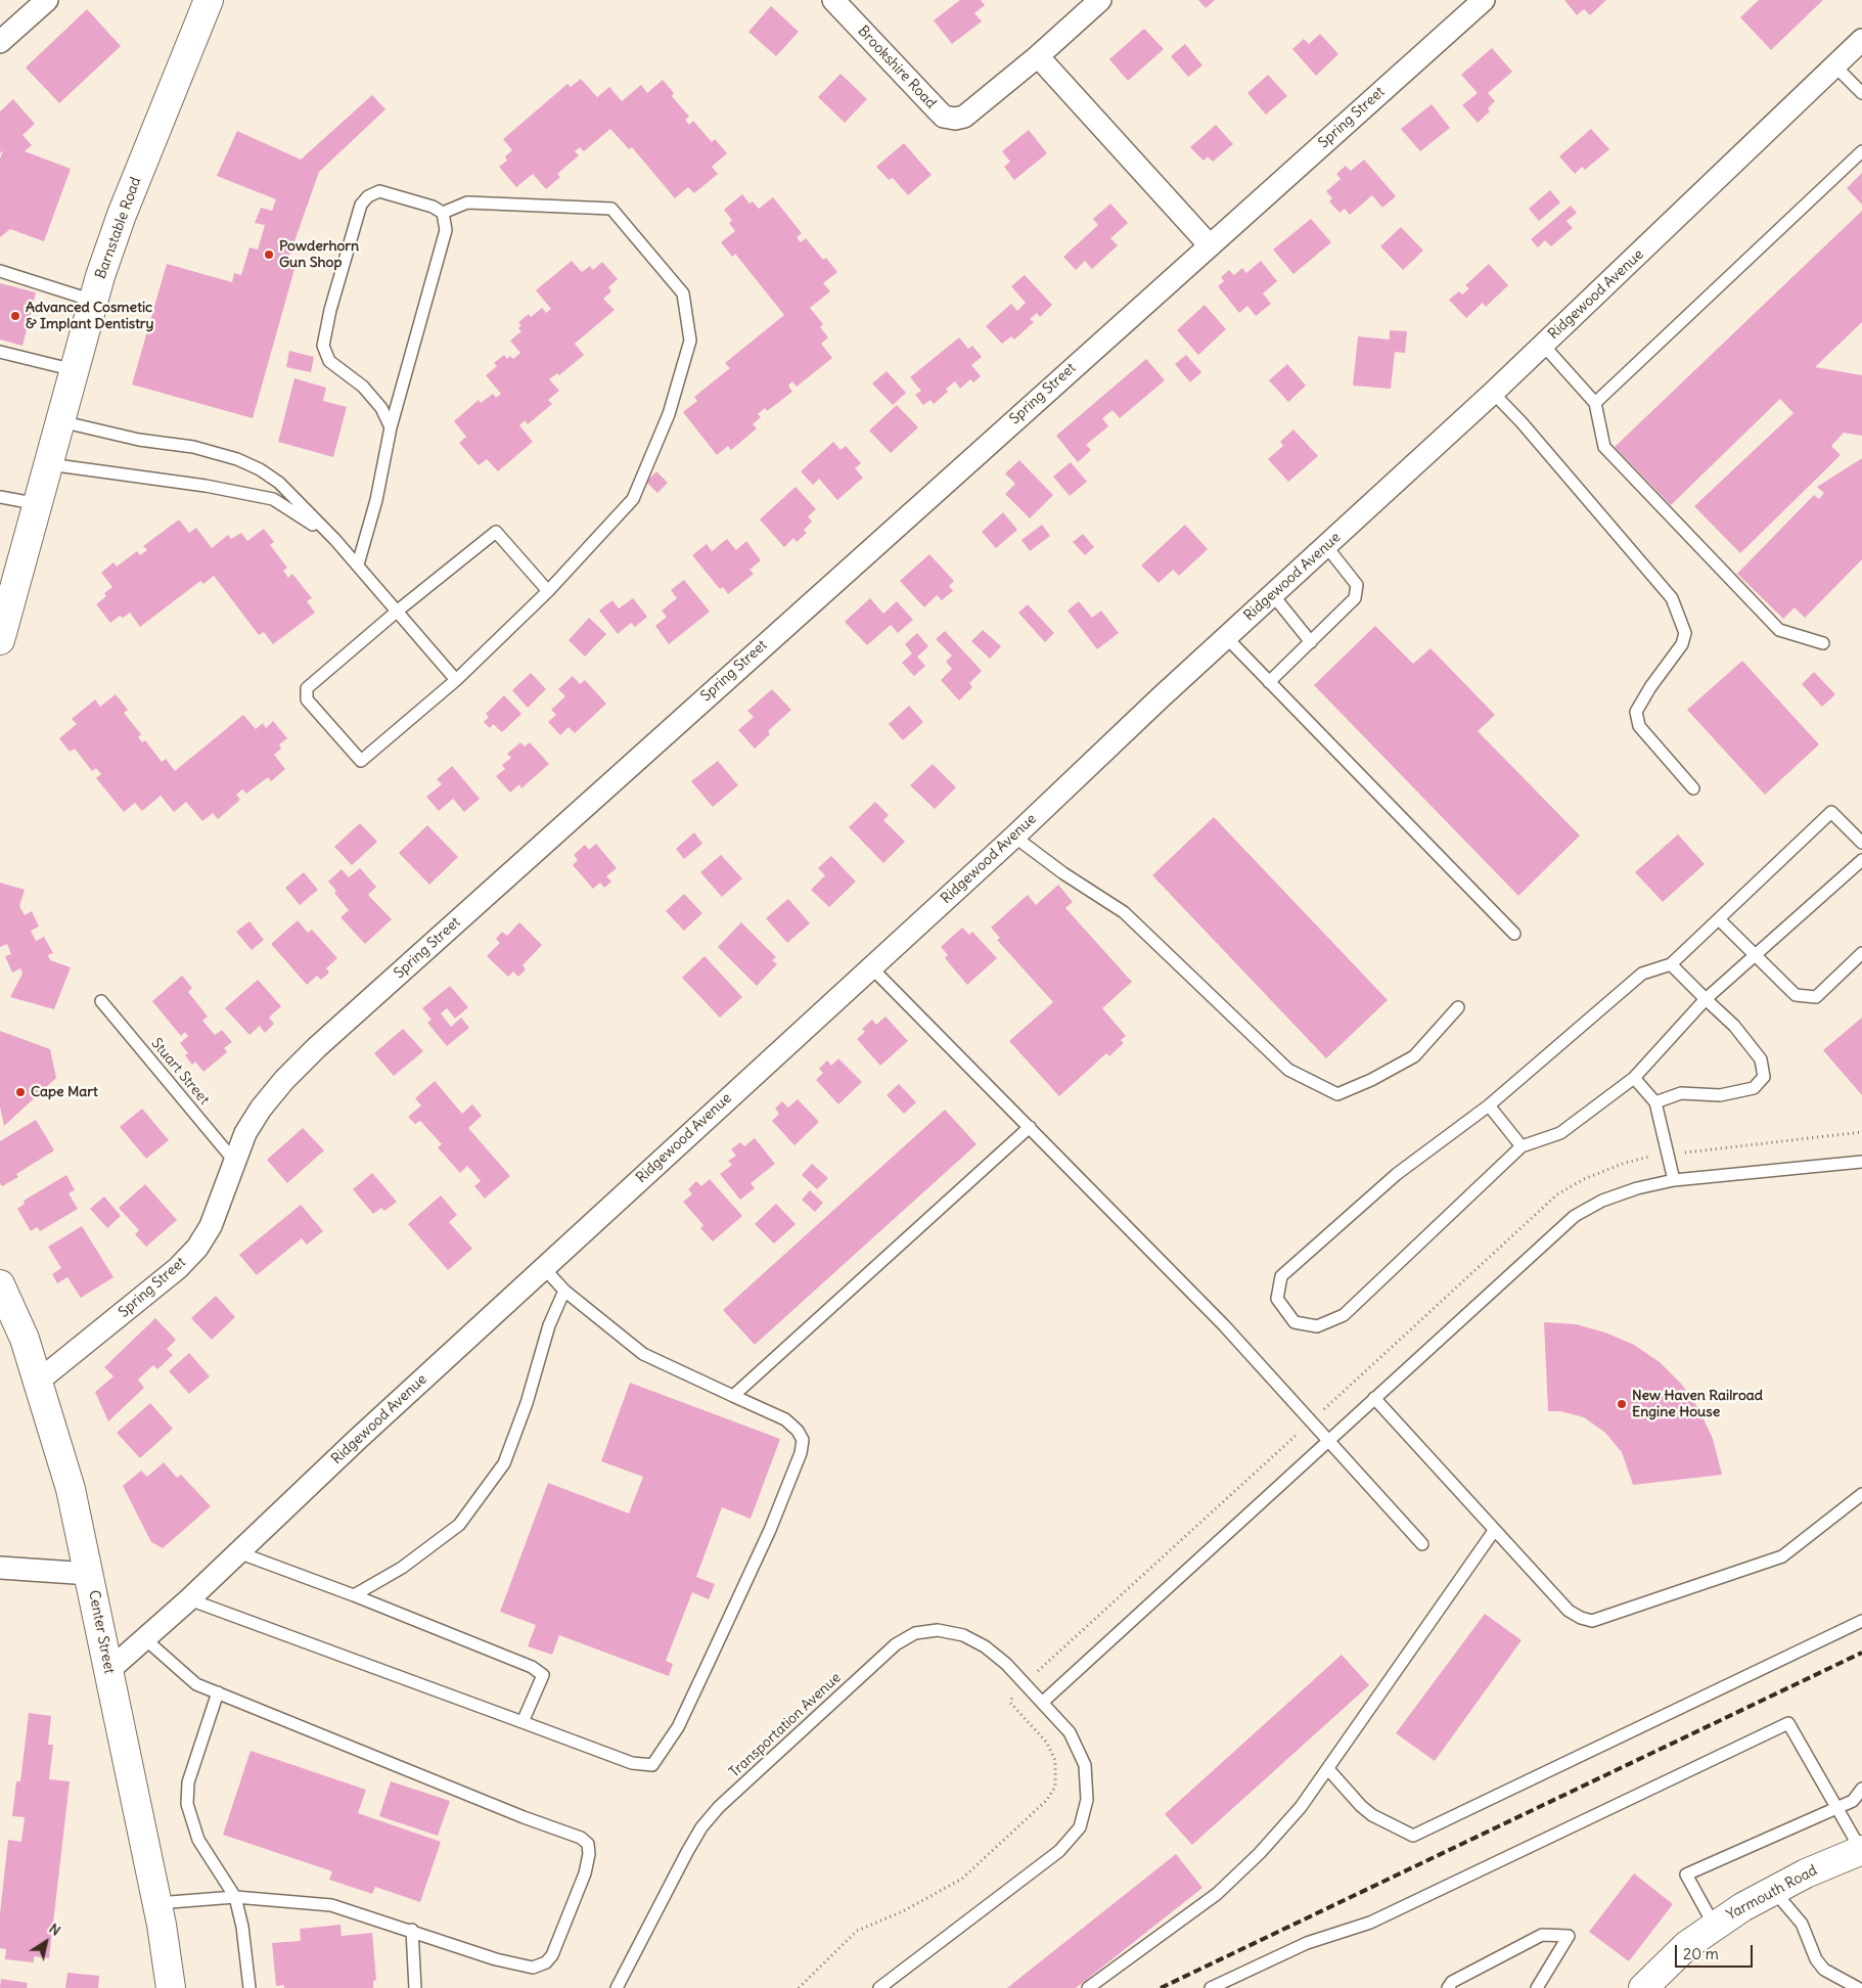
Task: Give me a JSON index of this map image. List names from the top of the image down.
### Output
{
  "streets": {
    "main road": ["Barnstable Road", "Center Street", "Yarmouth Road"],
    "street": ["Brookshire Road", "Spring Street", "Ridgewood Avenue"],
    "lane": ["Stuart Street", "Transportation Avenue"]
  },
  "crossings": [
    ["Spring Street", "Stuart Street"],
    ["Spring Street", "Center Street"],
    ["Ridgewood Avenue", "Center Street"]
  ],
  "places": [
    "Powderhorn Gun Shop",
    "Advanced Cosmetic & Implant Dentistry",
    "Cape Mart",
    "New Haven Railroad Engine House"
  ],
  "scale_bar": "20 m",
  "north": "top right"
}
